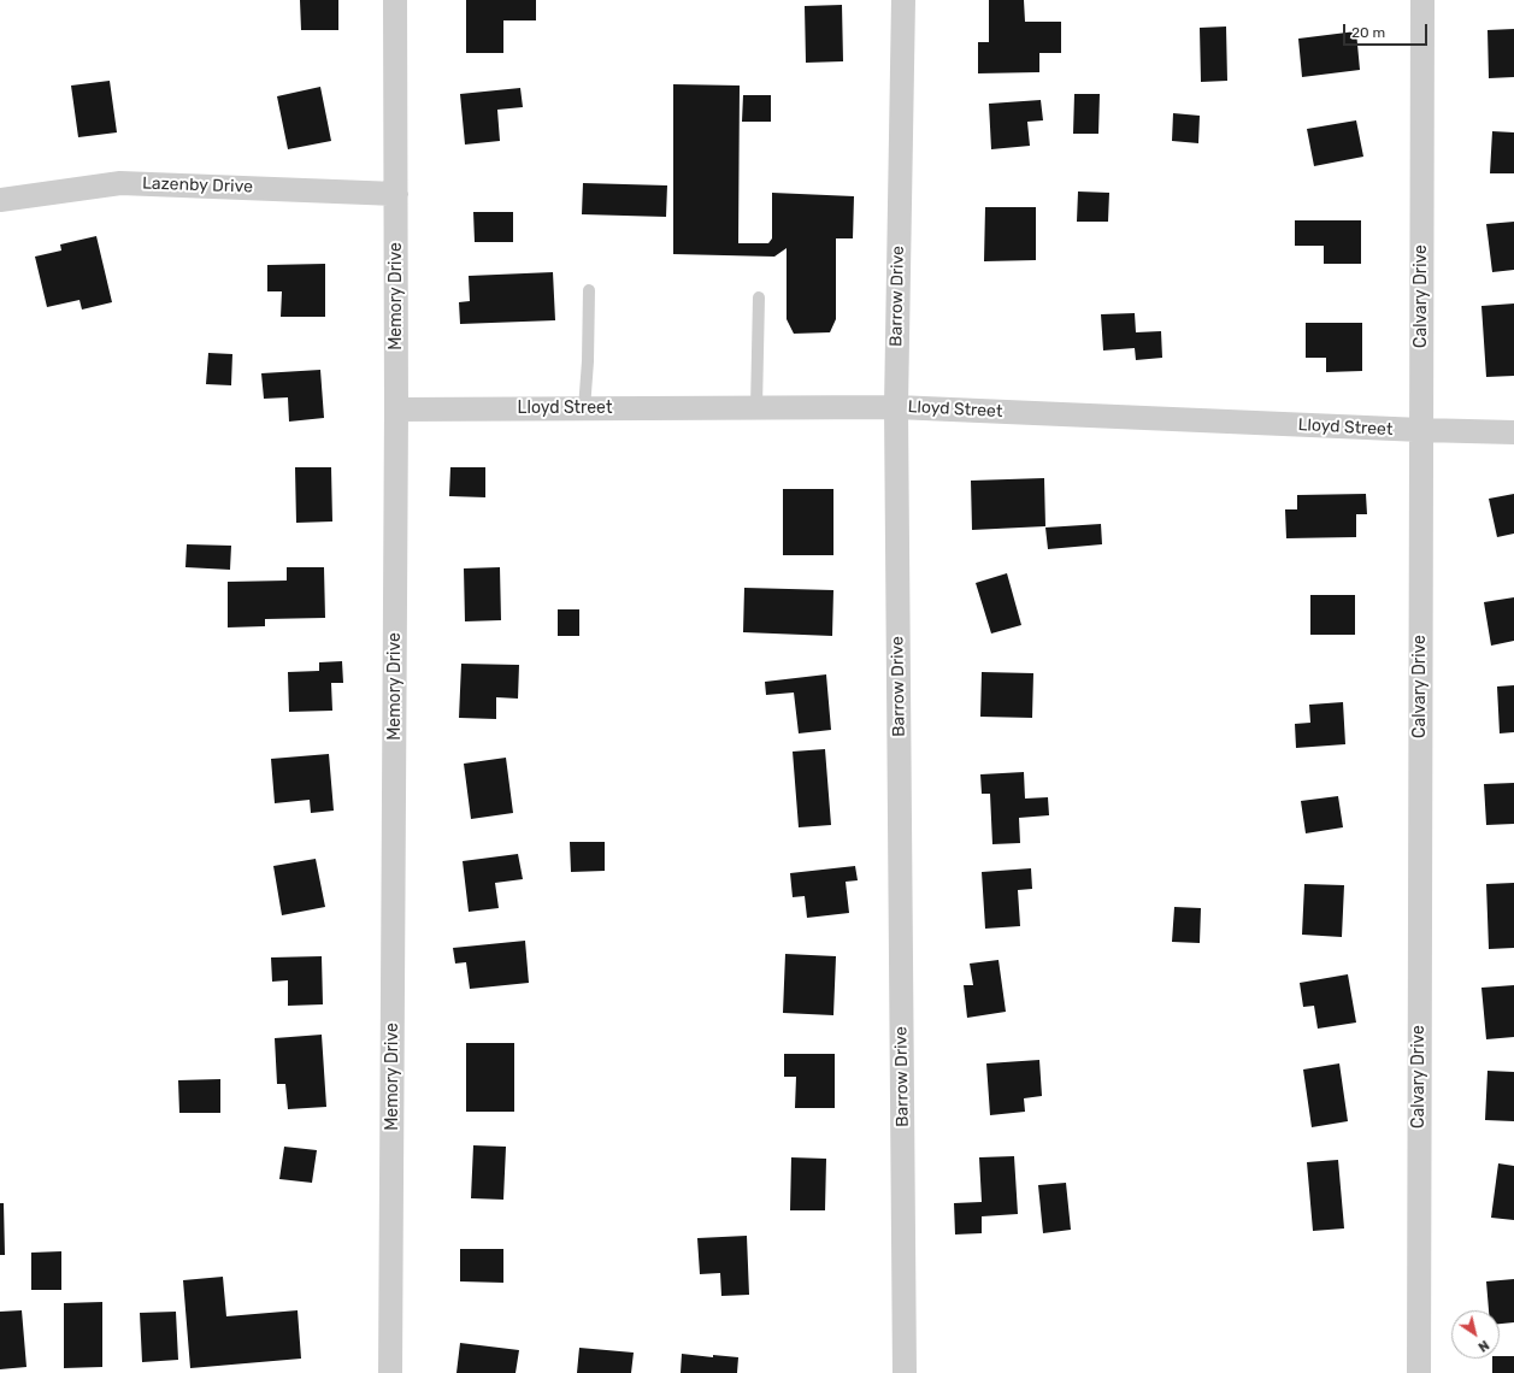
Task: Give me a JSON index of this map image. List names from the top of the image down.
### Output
{
  "streets": {
    "street": [
      "Lazenby Drive",
      "Memory Drive",
      "Barrow Drive",
      "Calvary Drive",
      "Lloyd Street"
    ]
  },
  "crossings": [
    ["Lazenby Drive", "Memory Drive"],
    ["Memory Drive", "Lloyd Street"],
    ["Barrow Drive", "Lloyd Street"],
    ["Calvary Drive", "Lloyd Street"]
  ],
  "scale_bar": "20 m",
  "north": "bottom right"
}
